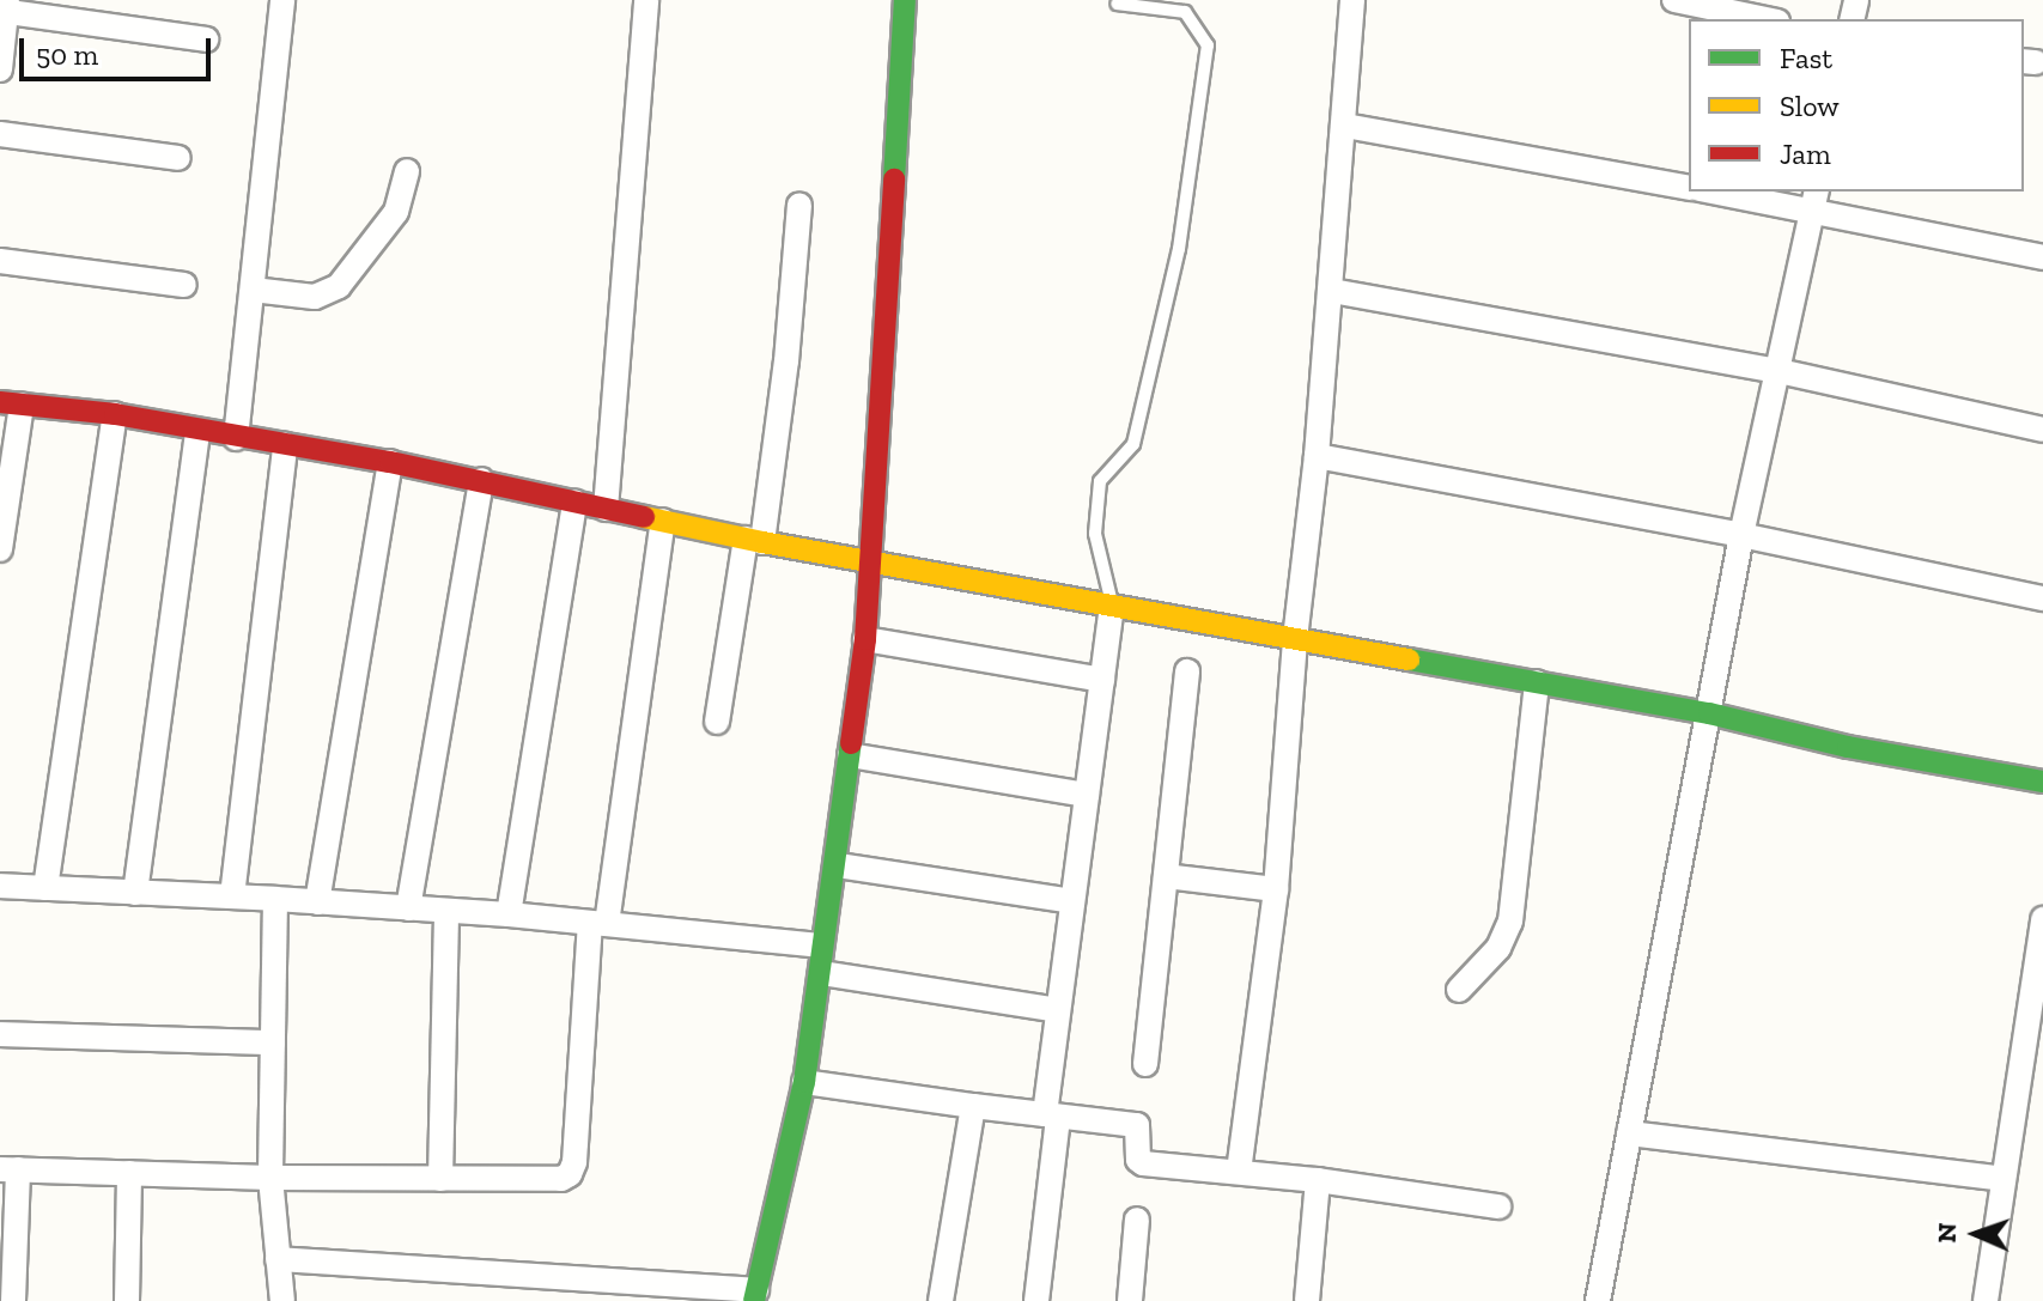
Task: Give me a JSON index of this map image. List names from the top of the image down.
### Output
{
  "legend": ["Fast", "Slow", "Jam"],
  "scale_bar": "50 m",
  "north": "left"
}
